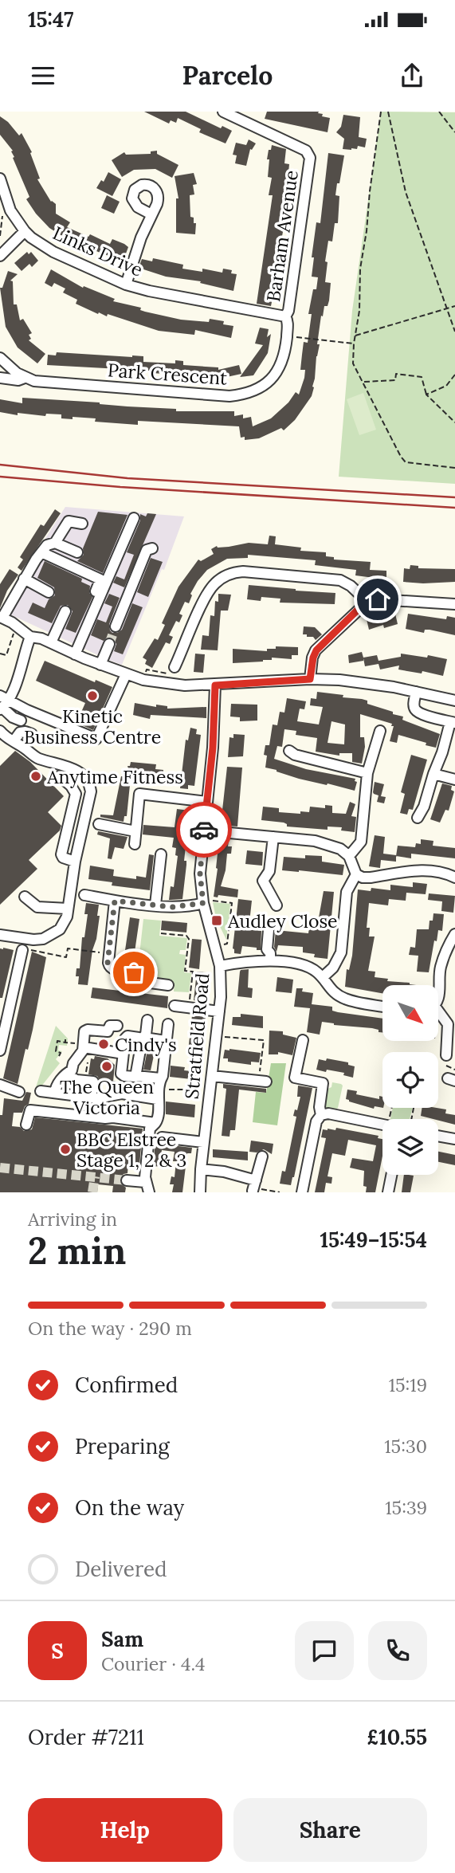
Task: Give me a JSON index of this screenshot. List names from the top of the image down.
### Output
{
  "streets": {
    "street": [
      "Barham Avenue",
      "Links Drive",
      "Park Crescent",
      "Stratfield Road"
    ]
  },
  "crossings": [
    ["Barham Avenue", "Links Drive"],
    ["Barham Avenue", "Park Crescent"],
    ["Links Drive", "Park Crescent"]
  ],
  "places": {
    "other": [
      "Kinetic Business Centre",
      "Anytime Fitness",
      "Cindy's",
      "The Queen Victoria",
      "BBC Elstree Stage 1, 2 & 3"
    ],
    "transit": ["Audley Close"]
  },
  "north": "bottom right",
  "page": {
    "status": "15:47",
    "header": "Parcelo",
    "heading": ["2 min", "Arriving in", "15:49–15:54"],
    "panel": [
      "Sam",
      "Courier · 4.4",
      "Order #7211",
      "£10.55"
    ],
    "bar": "On the way · 290 m",
    "list": [
      ["Confirmed", "15:19"],
      ["Preparing", "15:30"],
      ["On the way", "15:39"],
      "Delivered"
    ],
    "round": "S",
    "buttons": ["Help", "Share"]
  }
}
